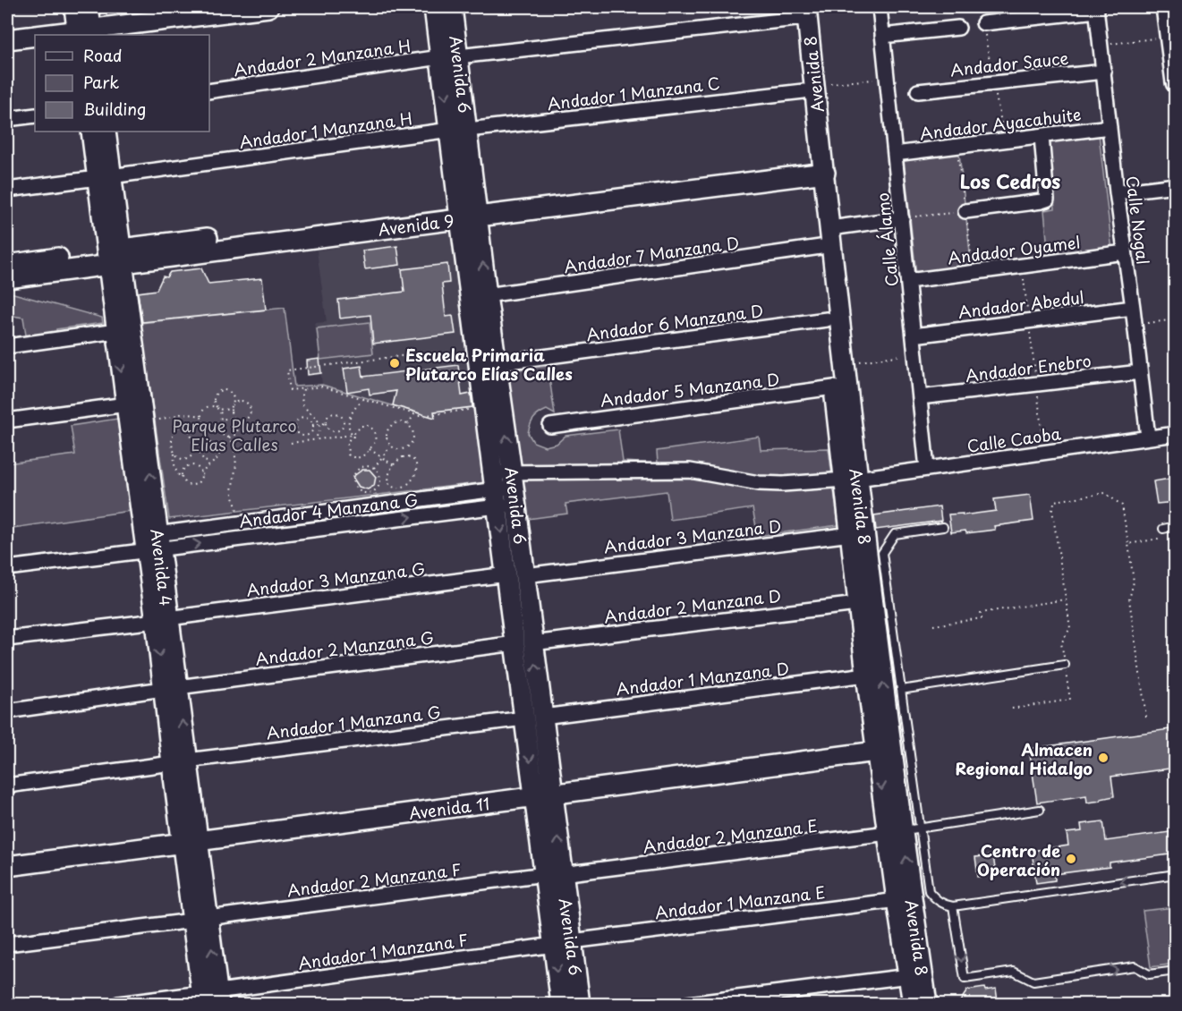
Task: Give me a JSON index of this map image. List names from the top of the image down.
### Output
{
  "streets": {
    "street": [
      "Andador 2 Manzana H",
      "Andador Sauce",
      "Avenida 6",
      "Avenida 8",
      "Andador 1 Manzana C",
      "Andador Ayacahuite",
      "Andador 1 Manzana H",
      "Calle Nogal",
      "Avenida 9",
      "Calle Álamo",
      "Andador Oyamel",
      "Andador 7 Manzana D",
      "Andador Abedul",
      "Andador 6 Manzana D",
      "Andador Enebro",
      "Andador 5 Manzana D",
      "Calle Caoba",
      "Andador 4 Manzana G",
      "Andador 3 Manzana D",
      "Avenida 4",
      "Andador 3 Manzana G",
      "Andador 2 Manzana D",
      "Andador 2 Manzana G",
      "Andador 1 Manzana D",
      "Andador 1 Manzana G",
      "Avenida 11",
      "Andador 2 Manzana E",
      "Andador 2 Manzana F",
      "Andador 1 Manzana E",
      "Andador 1 Manzana F"
    ]
  },
  "crossings": [
    ["Andador 2 Manzana H", "Avenida 6"],
    ["Andador 2 Manzana H", "Avenida 8"],
    ["Andador Sauce", "Calle Nogal"],
    ["Avenida 6", "Andador 1 Manzana C"],
    ["Avenida 6", "Andador 1 Manzana H"],
    ["Avenida 6", "Avenida 9"],
    ["Avenida 6", "Andador 7 Manzana D"],
    ["Avenida 6", "Andador 6 Manzana D"],
    ["Avenida 6", "Calle Caoba"],
    ["Avenida 6", "Andador 4 Manzana G"],
    ["Avenida 6", "Andador 3 Manzana D"],
    ["Avenida 6", "Andador 3 Manzana G"],
    ["Avenida 6", "Andador 2 Manzana D"],
    ["Avenida 6", "Andador 2 Manzana G"],
    ["Avenida 6", "Andador 1 Manzana D"],
    ["Avenida 6", "Andador 1 Manzana G"],
    ["Avenida 6", "Avenida 11"],
    ["Avenida 6", "Andador 2 Manzana E"],
    ["Avenida 6", "Andador 2 Manzana F"],
    ["Avenida 6", "Andador 1 Manzana E"],
    ["Avenida 6", "Andador 1 Manzana F"],
    ["Avenida 8", "Andador 1 Manzana C"],
    ["Avenida 8", "Avenida 9"],
    ["Avenida 8", "Andador 7 Manzana D"],
    ["Avenida 8", "Andador 6 Manzana D"],
    ["Avenida 8", "Andador 5 Manzana D"],
    ["Avenida 8", "Calle Caoba"],
    ["Avenida 8", "Andador 3 Manzana D"],
    ["Avenida 8", "Andador 2 Manzana D"],
    ["Avenida 8", "Andador 1 Manzana D"],
    ["Avenida 8", "Avenida 11"],
    ["Avenida 8", "Andador 2 Manzana E"],
    ["Avenida 8", "Andador 1 Manzana E"],
    ["Andador 1 Manzana C", "Andador 1 Manzana H"],
    ["Andador Ayacahuite", "Calle Nogal"],
    ["Andador Ayacahuite", "Calle Álamo"],
    ["Andador 1 Manzana H", "Avenida 4"],
    ["Calle Nogal", "Andador Oyamel"],
    ["Calle Nogal", "Andador Abedul"],
    ["Calle Nogal", "Andador Enebro"],
    ["Calle Nogal", "Calle Caoba"],
    ["Avenida 9", "Avenida 4"],
    ["Calle Álamo", "Andador Oyamel"],
    ["Calle Álamo", "Andador Abedul"],
    ["Calle Álamo", "Andador Enebro"],
    ["Calle Álamo", "Calle Caoba"],
    ["Calle Caoba", "Andador 4 Manzana G"],
    ["Andador 4 Manzana G", "Avenida 4"],
    ["Andador 3 Manzana D", "Andador 3 Manzana G"],
    ["Avenida 4", "Andador 3 Manzana G"],
    ["Avenida 4", "Andador 2 Manzana G"],
    ["Avenida 4", "Andador 1 Manzana G"],
    ["Avenida 4", "Avenida 11"],
    ["Avenida 4", "Andador 2 Manzana F"],
    ["Avenida 4", "Andador 1 Manzana F"],
    ["Andador 2 Manzana D", "Andador 2 Manzana G"],
    ["Andador 1 Manzana D", "Andador 1 Manzana G"],
    ["Andador 2 Manzana E", "Andador 2 Manzana F"],
    ["Andador 1 Manzana E", "Andador 1 Manzana F"]
  ],
  "districts": ["Los Cedros"],
  "parks": ["Parque Plutarco Elias Calles"],
  "places": ["Escuela Primaria Plutarco Elías Calles", "Almacen Regional Hidalgo", "Centro de Operación"],
  "legend": ["Road", "Park", "Building"]
}
